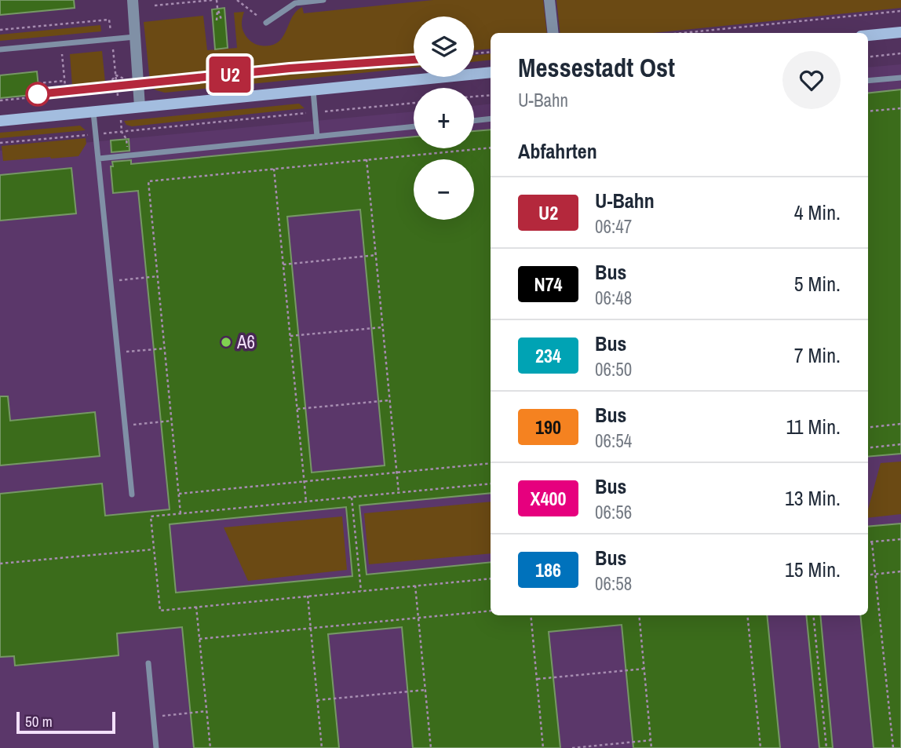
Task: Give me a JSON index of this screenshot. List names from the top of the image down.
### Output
{
  "places": ["A6"],
  "lines": ["metro line U2"],
  "scale_bar": "50 m",
  "page": {
    "on_map": "U2",
    "map_buttons": ["+", "−"],
    "heading": [
      ["Messestadt Ost", "U-Bahn"],
      "Abfahrten"
    ],
    "list": [
      {
        "mark": "U2",
        "name": "U-Bahn",
        "note": "06:47",
        "value": "4 Min."
      },
      {
        "mark": "N74",
        "name": "Bus",
        "note": "06:48",
        "value": "5 Min."
      },
      {
        "mark": "234",
        "name": "Bus",
        "note": "06:50",
        "value": "7 Min."
      },
      {
        "mark": "190",
        "name": "Bus",
        "note": "06:54",
        "value": "11 Min."
      },
      {
        "mark": "X400",
        "name": "Bus",
        "note": "06:56",
        "value": "13 Min."
      },
      {
        "mark": "186",
        "name": "Bus",
        "note": "06:58",
        "value": "15 Min."
      }
    ],
    "scale": "50 m"
  }
}
